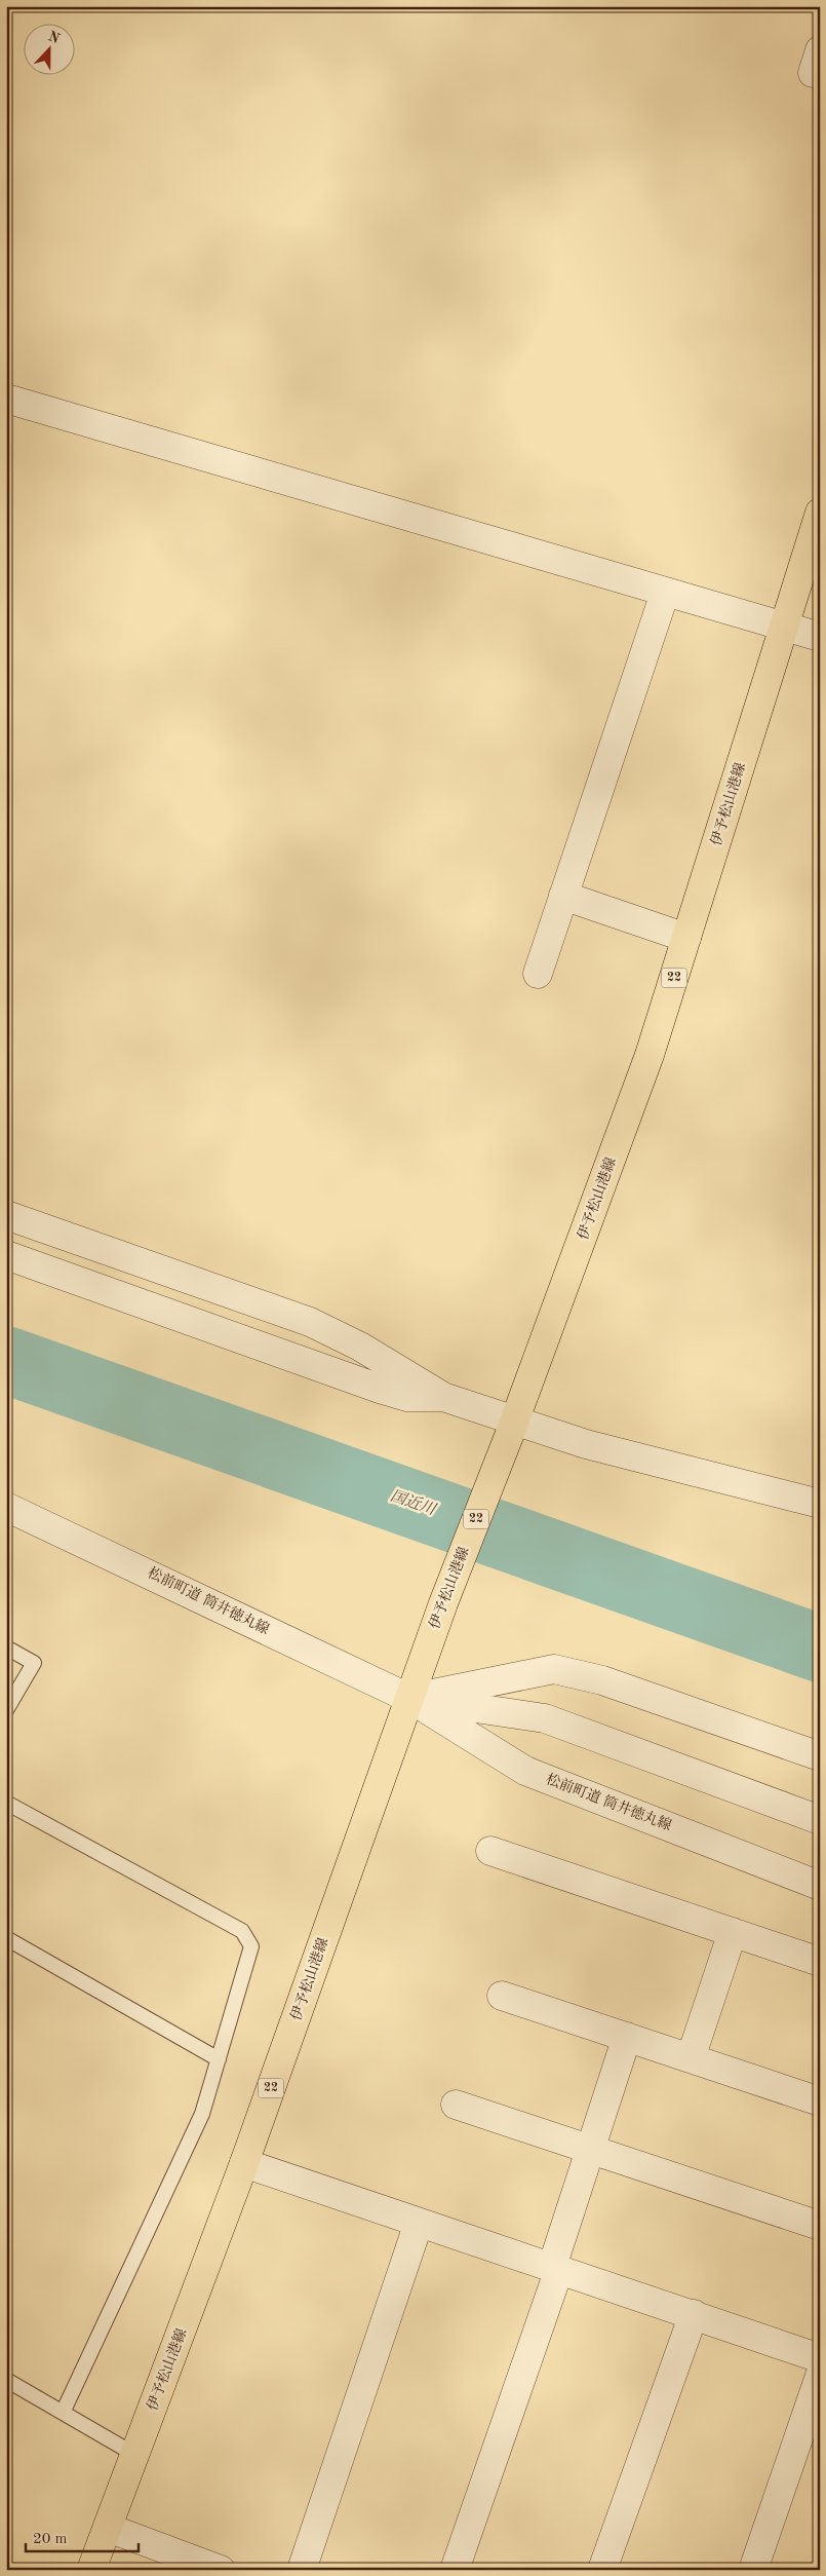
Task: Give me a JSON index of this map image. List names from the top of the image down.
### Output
{
  "streets": {
    "main road": ["伊予松山港線", "22"],
    "street": ["松前町道 筒井徳丸線"]
  },
  "crossings": [
    ["伊予松山港線", "松前町道 筒井徳丸線"]
  ],
  "water": ["国近川"],
  "scale_bar": "20 m",
  "north": "top"
}
